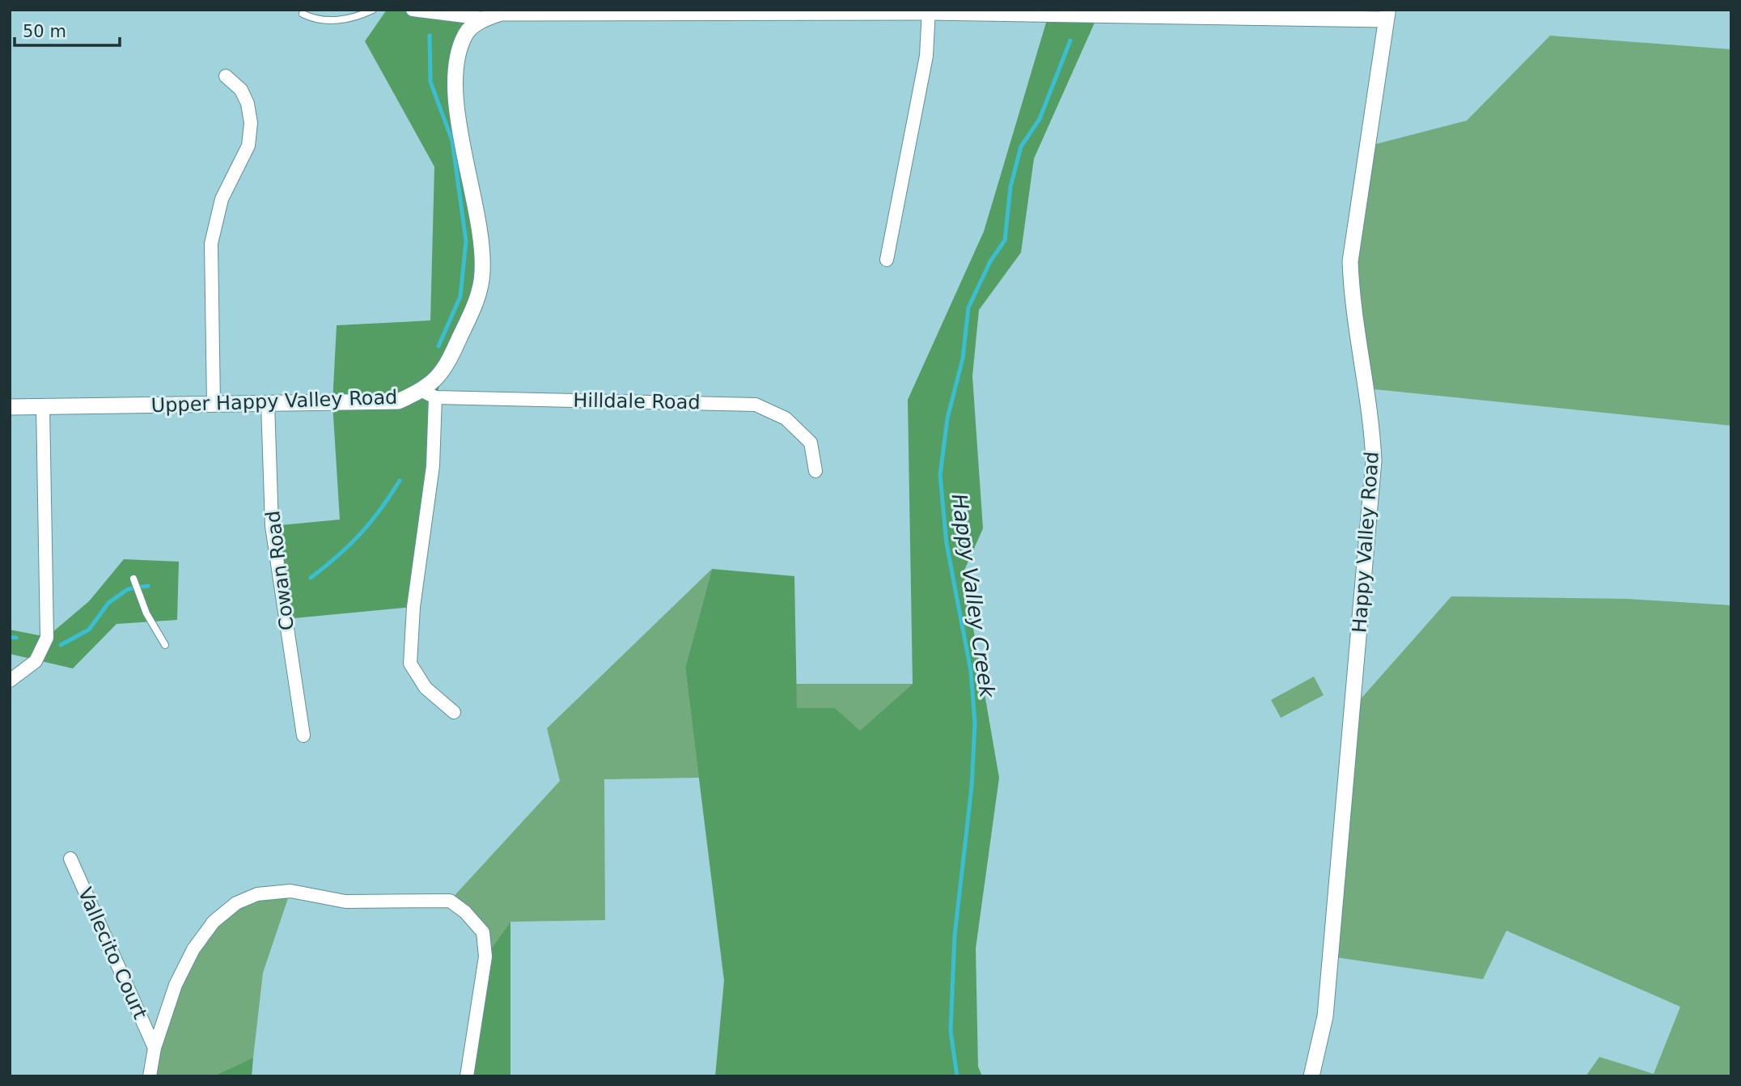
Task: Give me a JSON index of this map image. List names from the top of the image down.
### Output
{
  "streets": {
    "street": [
      "Upper Happy Valley Road",
      "Hilldale Road",
      "Happy Valley Road",
      "Cowan Road",
      "Vallecito Court"
    ]
  },
  "crossings": [
    ["Upper Happy Valley Road", "Hilldale Road"],
    ["Upper Happy Valley Road", "Cowan Road"]
  ],
  "water": ["Happy Valley Creek"],
  "scale_bar": "50 m"
}
